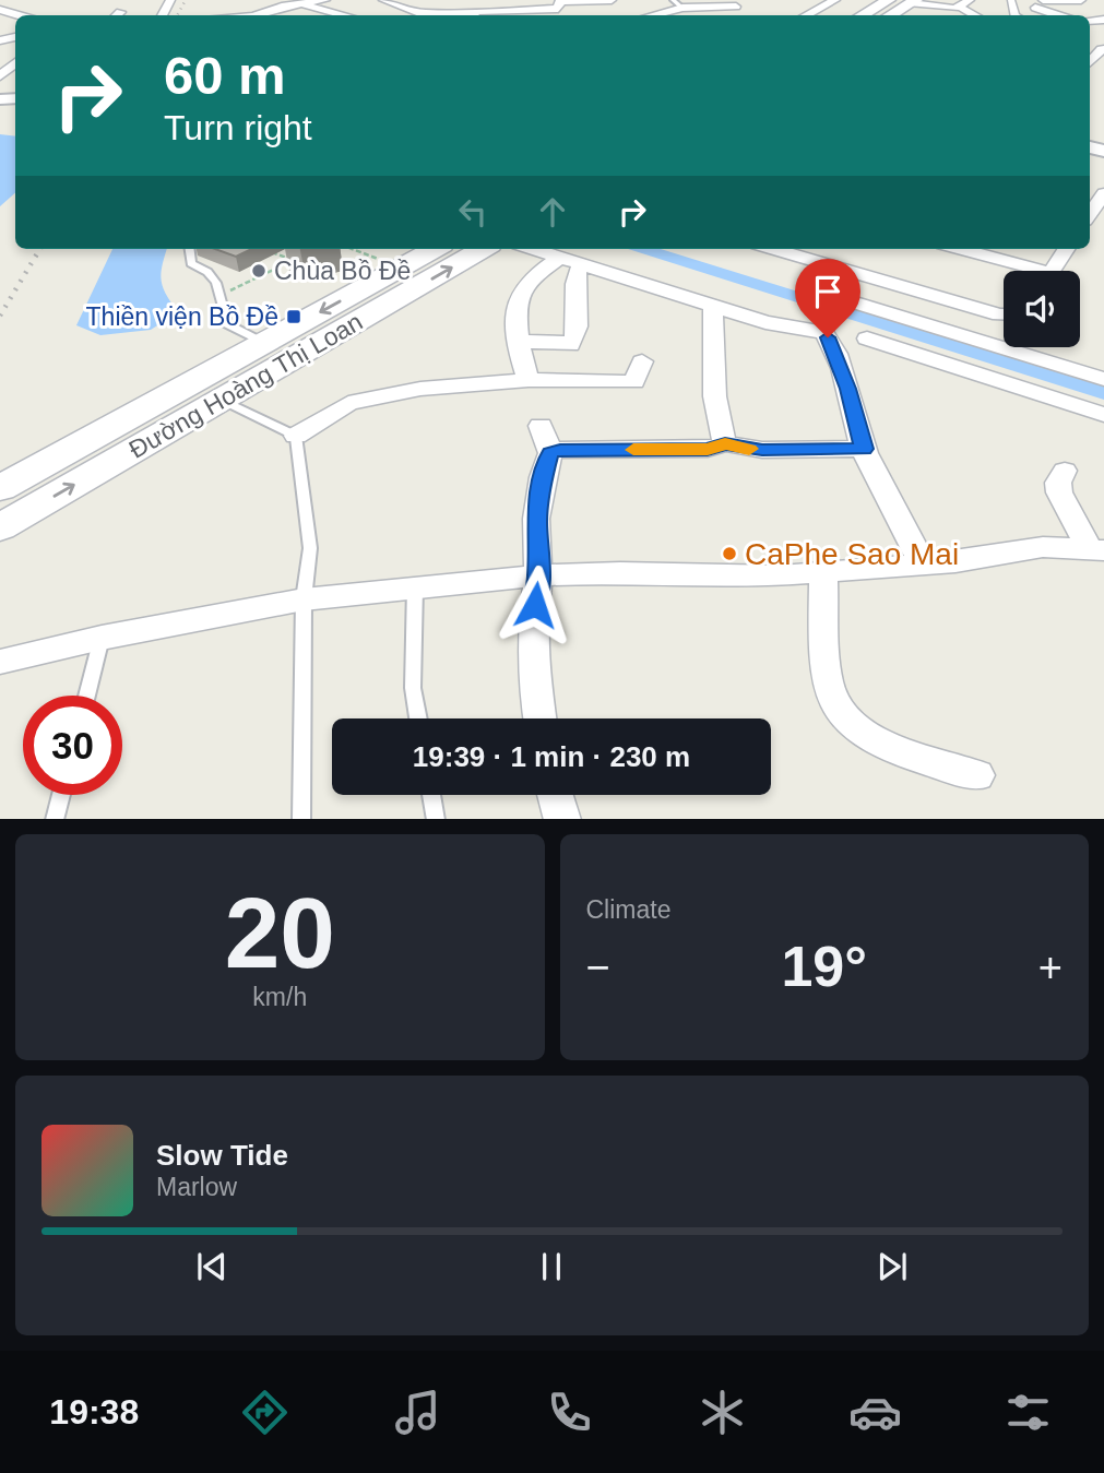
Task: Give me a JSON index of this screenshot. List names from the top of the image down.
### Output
{
  "streets": {
    "main road": ["Đường Hoàng Thị Loan"]
  },
  "places": {
    "other": ["Chùa Bồ Đề", "CaPhe Sao Mai"],
    "transit": ["Thiền viện Bồ Đề"]
  },
  "page": {
    "turn": ["60 m", "Turn right"],
    "limit": "30",
    "trip": "19:39 · 1 min · 230 m",
    "tile": [
      ["20", "km/h"],
      "Climate"
    ],
    "heat": ["−", "19°", "+"],
    "song": ["Slow Tide", "Marlow"],
    "tabs": "19:38"
  }
}
